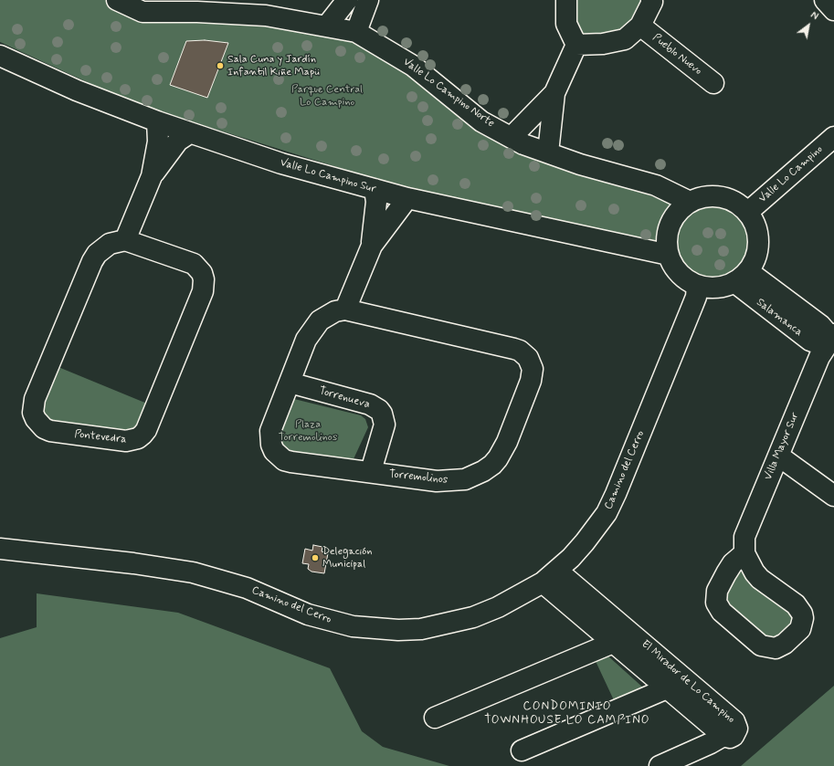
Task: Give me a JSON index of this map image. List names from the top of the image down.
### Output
{
  "streets": {
    "street": [
      "Pueblo Nuevo",
      "Valle Lo Campino Norte",
      "Valle Lo Campino",
      "Valle Lo Campino Sur",
      "Salamanca",
      "Torrenueva",
      "Pontevedra",
      "Villa Mayor Sur",
      "Camino del Cerro",
      "Torremolinos",
      "El Mirador de Lo Campino"
    ]
  },
  "crossings": [
    ["Valle Lo Campino Norte", "Valle Lo Campino"],
    ["Valle Lo Campino Norte", "Valle Lo Campino Sur"],
    ["Valle Lo Campino Norte", "Salamanca"],
    ["Valle Lo Campino Norte", "Camino del Cerro"],
    ["Valle Lo Campino", "Valle Lo Campino Sur"],
    ["Valle Lo Campino", "Salamanca"],
    ["Valle Lo Campino", "Camino del Cerro"],
    ["Valle Lo Campino Sur", "Salamanca"],
    ["Valle Lo Campino Sur", "Camino del Cerro"],
    ["Salamanca", "Villa Mayor Sur"],
    ["Salamanca", "Camino del Cerro"],
    ["Torrenueva", "Torremolinos"],
    ["Camino del Cerro", "El Mirador de Lo Campino"]
  ],
  "districts": ["CONDOMINIO TOWNHOUSE LO CAMPINO"],
  "parks": ["Parque Central Lo Campino", "Plaza Torremolinos"],
  "places": ["Sala Cuna y Jardín Infantil Kiñe Mapü", "Delegación Municipal"],
  "north": "top right"
}
